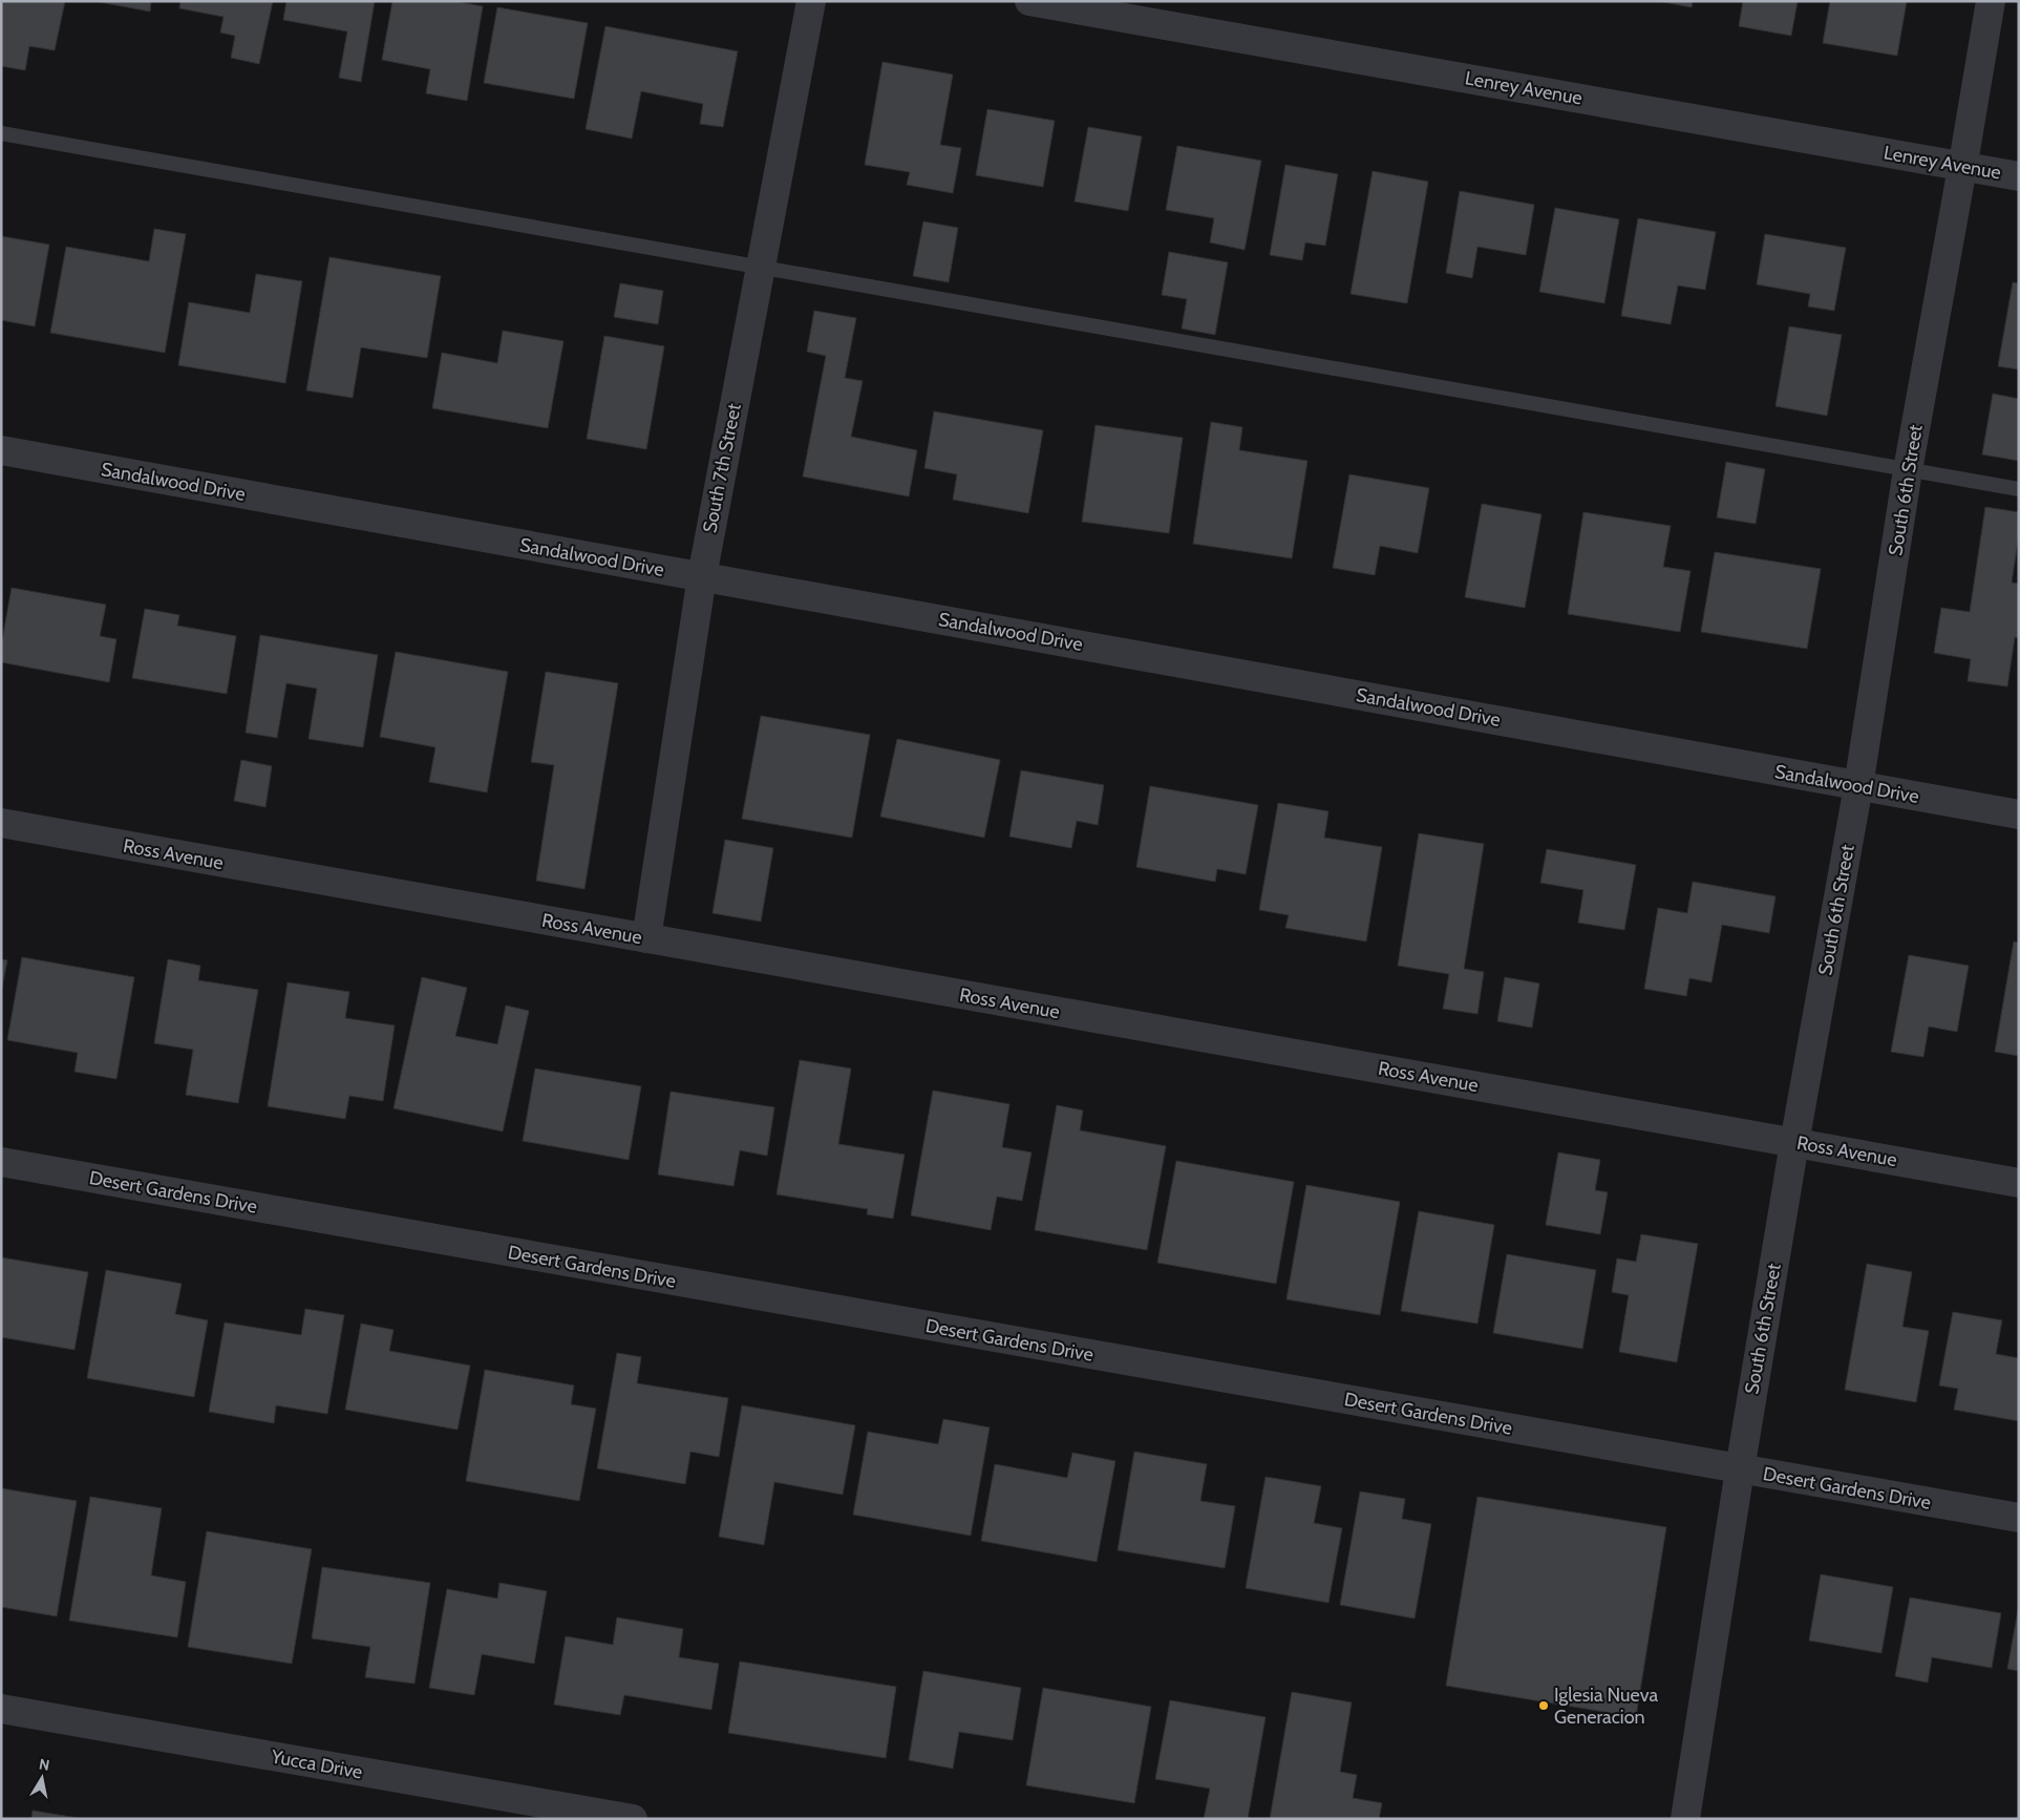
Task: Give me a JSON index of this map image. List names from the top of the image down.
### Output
{
  "streets": {
    "street": [
      "Lenrey Avenue",
      "South 7th Street",
      "Sandalwood Drive",
      "South 6th Street",
      "Ross Avenue",
      "Desert Gardens Drive",
      "Yucca Drive"
    ]
  },
  "crossings": [
    ["Lenrey Avenue", "South 6th Street"],
    ["South 7th Street", "Sandalwood Drive"],
    ["South 7th Street", "Ross Avenue"],
    ["Sandalwood Drive", "South 6th Street"],
    ["South 6th Street", "Ross Avenue"],
    ["South 6th Street", "Desert Gardens Drive"]
  ],
  "places": ["Iglesia Nueva Generacion"],
  "north": "top"
}
